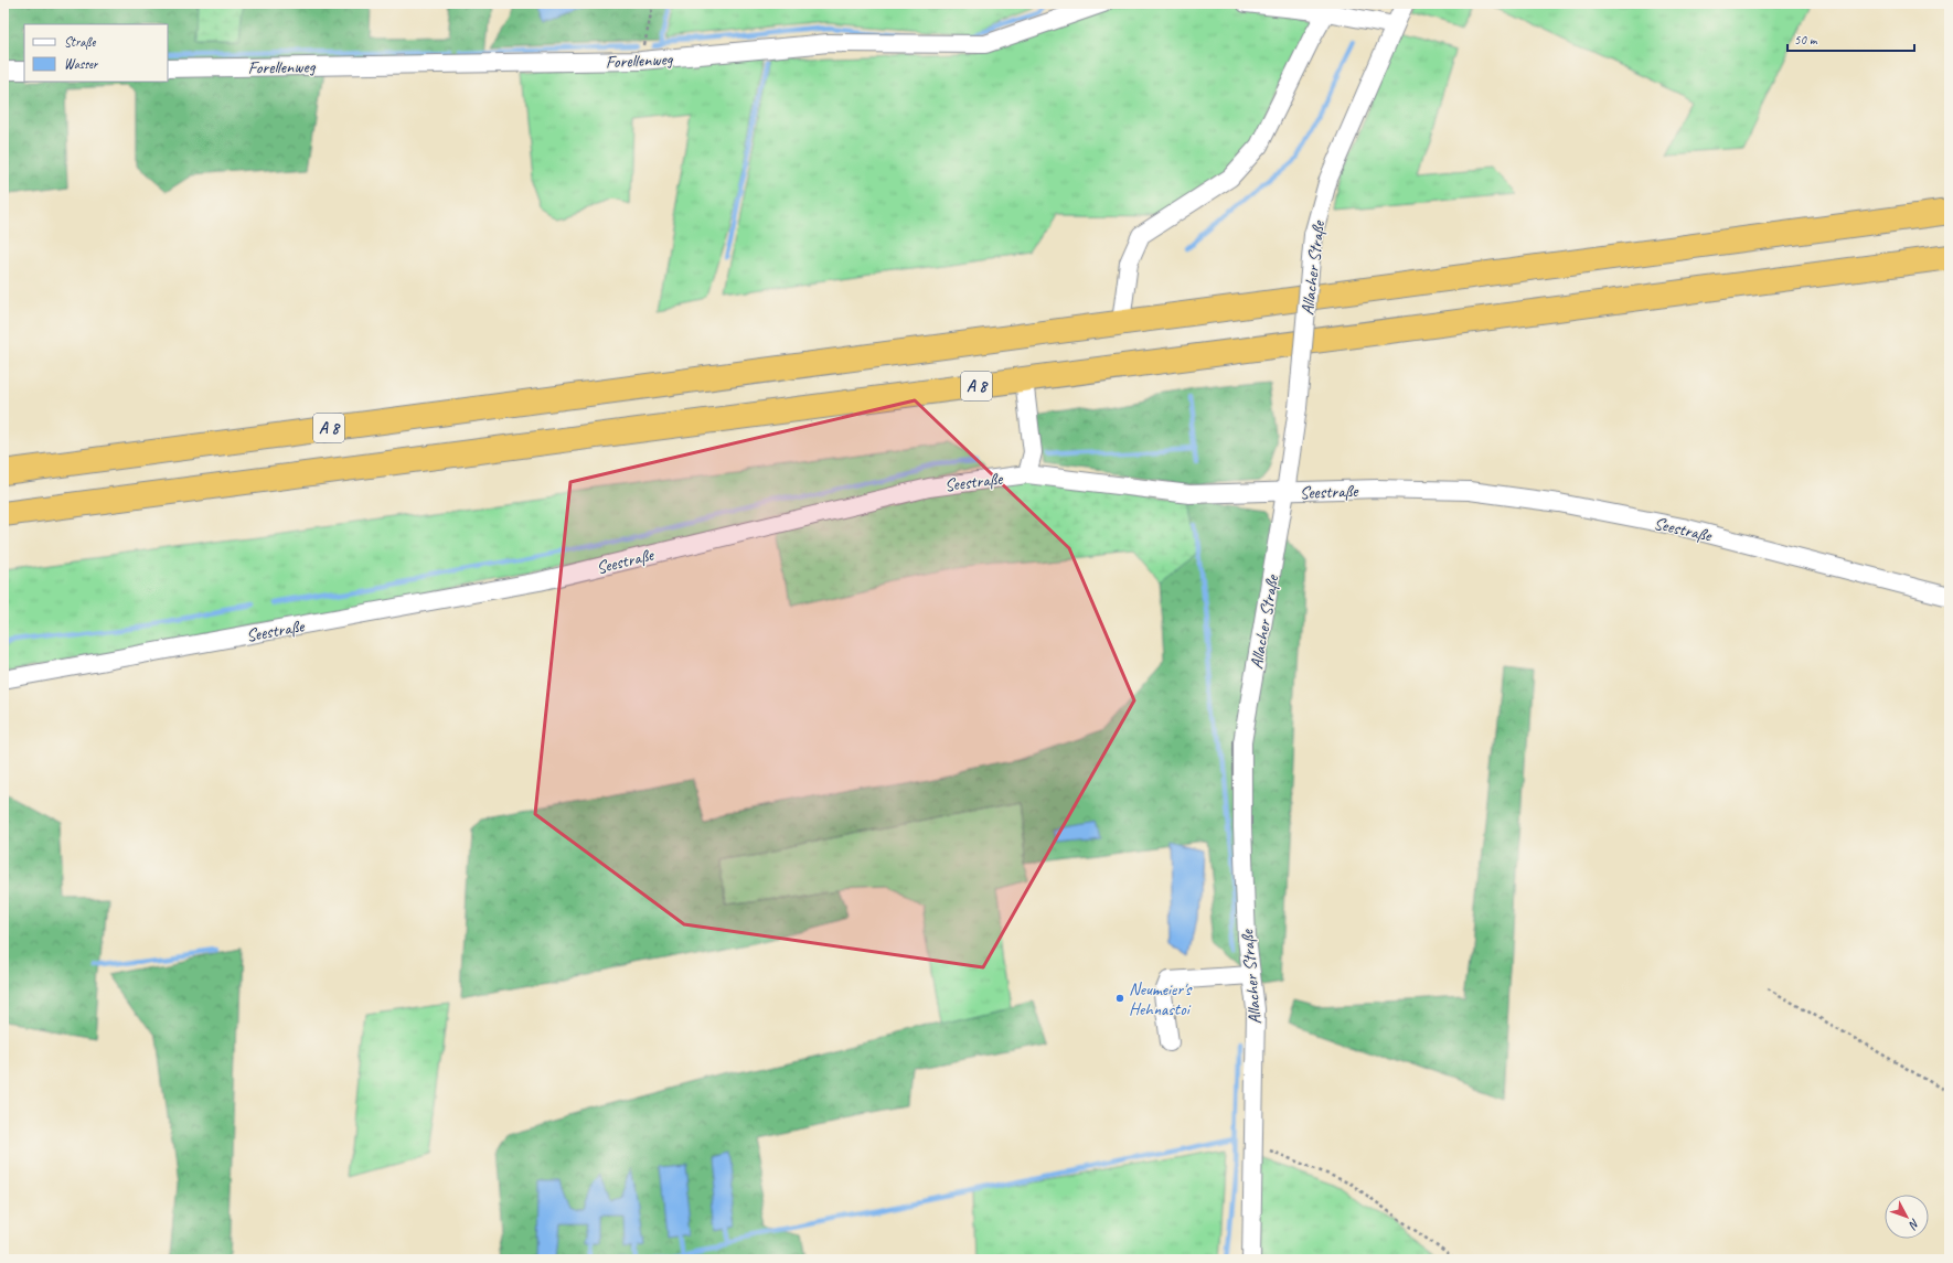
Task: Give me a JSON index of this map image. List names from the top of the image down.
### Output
{
  "streets": {
    "highway": ["A 8"],
    "street": ["Forellenweg", "Allacher Straße", "Seestraße"]
  },
  "crossings": [
    ["Allacher Straße", "Seestraße"]
  ],
  "places": ["Neumeier's Hehnastoi"],
  "legend": ["Straße", "Wasser"],
  "scale_bar": "50 m",
  "north": "bottom right"
}
